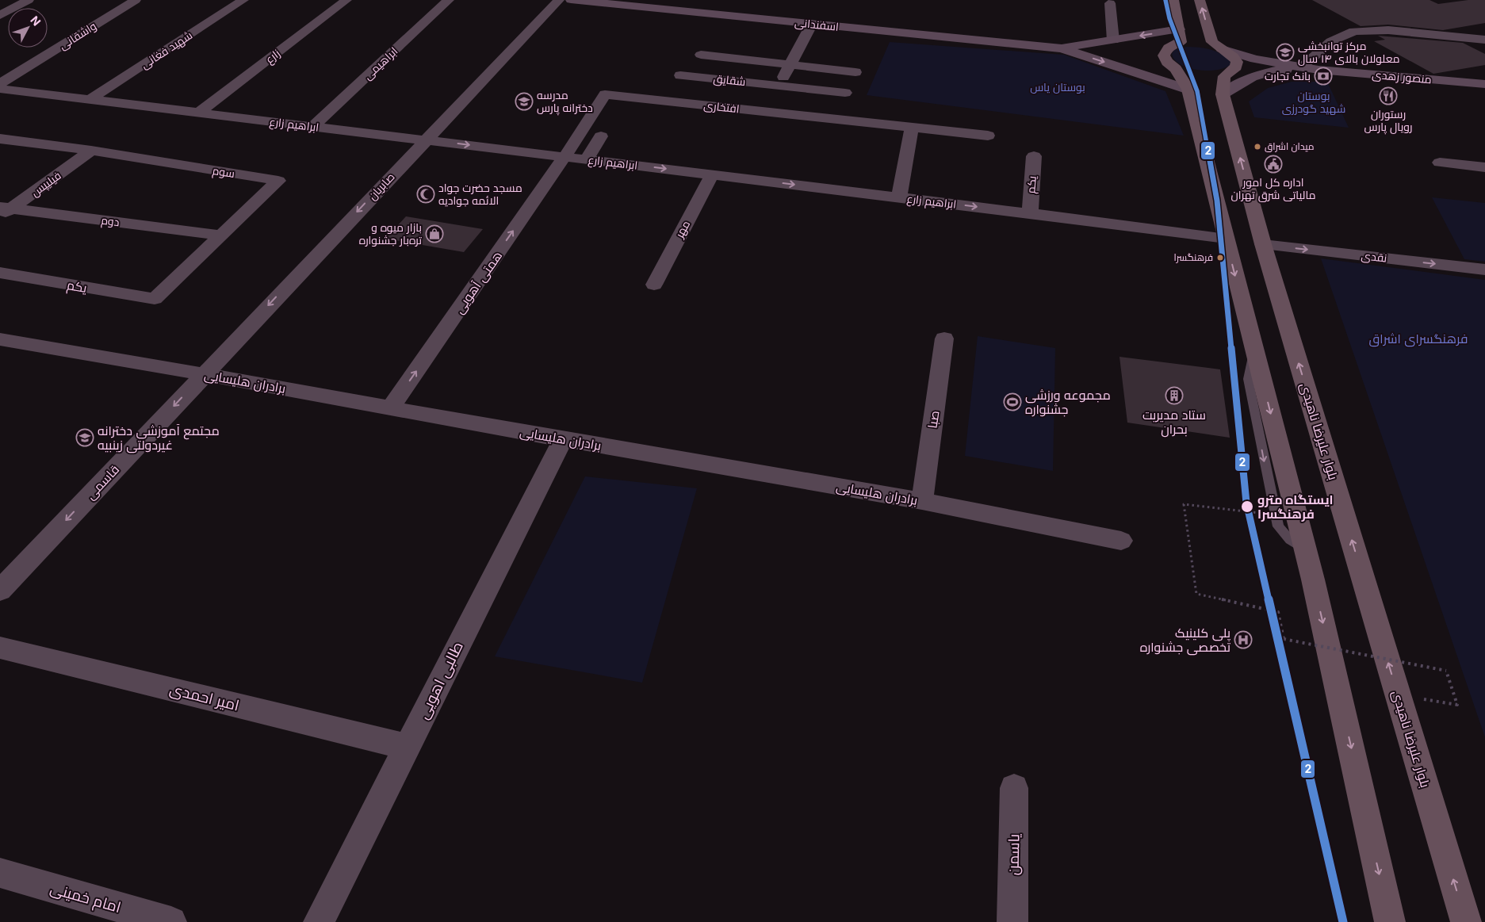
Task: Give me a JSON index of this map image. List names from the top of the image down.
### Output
{
  "streets": {
    "main road": ["اسفندانی", "منصور زهدی", "بلوار علیرضا ناهیدی"],
    "street": [
      "واشقانی",
      "شهید فغانی",
      "زارع",
      "ابراهیمی",
      "شقایق",
      "افتخاری",
      "ابراهیم زارع",
      "سوم",
      "فیلیپس",
      "یکم",
      "صابریان",
      "دوم",
      "مهر",
      "نقدی",
      "همتی آهویی",
      "برادران هلیسایی",
      "صبا",
      "قاسمی",
      "طالبی اهویی",
      "امیر احمدی",
      "یاسمن",
      "امام خمینی"
    ]
  },
  "crossings": [
    ["شهید فغانی", "ابراهیم زارع"],
    ["زارع", "ابراهیم زارع"],
    ["ابراهیمی", "ابراهیم زارع"],
    ["منصور زهدی", "بلوار علیرضا ناهیدی"],
    ["افتخاری", "ابراهیم زارع"],
    ["افتخاری", "همتی آهویی"],
    ["ابراهیم زارع", "یکم"],
    ["ابراهیم زارع", "صابریان"],
    ["ابراهیم زارع", "مهر"],
    ["ابراهیم زارع", "همتی آهویی"],
    ["سوم", "فیلیپس"],
    ["سوم", "یکم"],
    ["سوم", "دوم"],
    ["فیلیپس", "دوم"],
    ["صابریان", "برادران هلیسایی"],
    ["صابریان", "قاسمی"],
    ["نقدی", "بلوار علیرضا ناهیدی"],
    ["همتی آهویی", "برادران هلیسایی"],
    ["برادران هلیسایی", "صبا"],
    ["برادران هلیسایی", "قاسمی"],
    ["برادران هلیسایی", "طالبی اهویی"],
    ["طالبی اهویی", "امیر احمدی"]
  ],
  "one_way": [
    "ابراهیم زارع",
    "صابریان",
    "همتی آهویی",
    "قاسمی"
  ],
  "parks": ["بوستان یاس", "بوستان شهید گودرزی", "فرهنگسرای اشراق"],
  "places": {
    "school or university": ["مرکز توانبخشی معلولان بالای ۱۴ سال", "مدرسه دخترانه پارس", "مجتمع آموزشی دخترانه غیردولتی زینبیه"],
    "bank": ["بانک تجارت"],
    "restaurant": ["رستوران رویال پارس"],
    "other": ["میدان اشراق", "فرهنگسرا", "ایستگاه مترو فرهنگسرا"],
    "public building": ["اداره کل امور مالیاتی شرق تهران"],
    "mosque": ["مسجد حضرت جواد الائمه جوادیه"],
    "shop": ["بازار میوه و تره‌بار جشنواره"],
    "building": ["ستاد مدیریت بحران"],
    "sports": ["مجموعه ورزشی جشنواره"],
    "hospital": ["پلی کلینیک تخصصی جشنواره"]
  },
  "lines": ["transit line 2"],
  "north": "top right"
}
